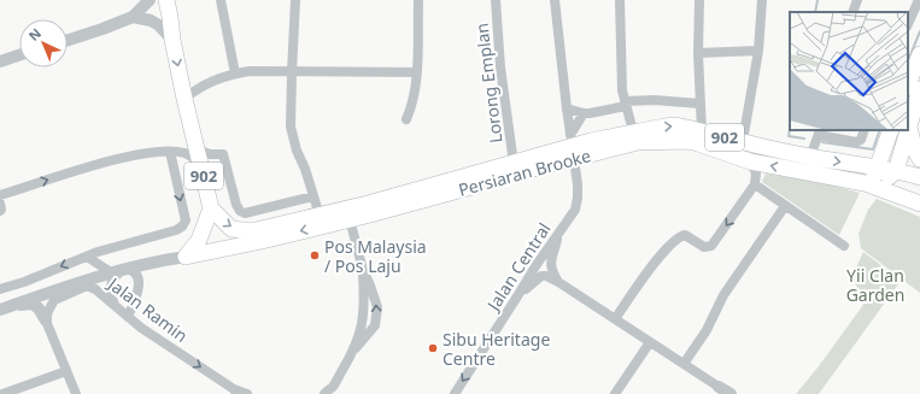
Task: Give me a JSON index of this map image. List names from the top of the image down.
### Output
{
  "streets": {
    "main road": ["902", "Persiaran Brooke"],
    "street": ["Lorong Emplan", "Jalan Central", "Jalan Ramin"]
  },
  "crossings": [
    ["Lorong Emplan", "Persiaran Brooke"],
    ["902", "Persiaran Brooke"],
    ["Persiaran Brooke", "Jalan Central"]
  ],
  "one_way": ["Jalan Ramin"],
  "parks": ["Yii Clan Garden"],
  "places": ["Pos Malaysia / Pos Laju", "Sibu Heritage Centre"],
  "north": "top left"
}
